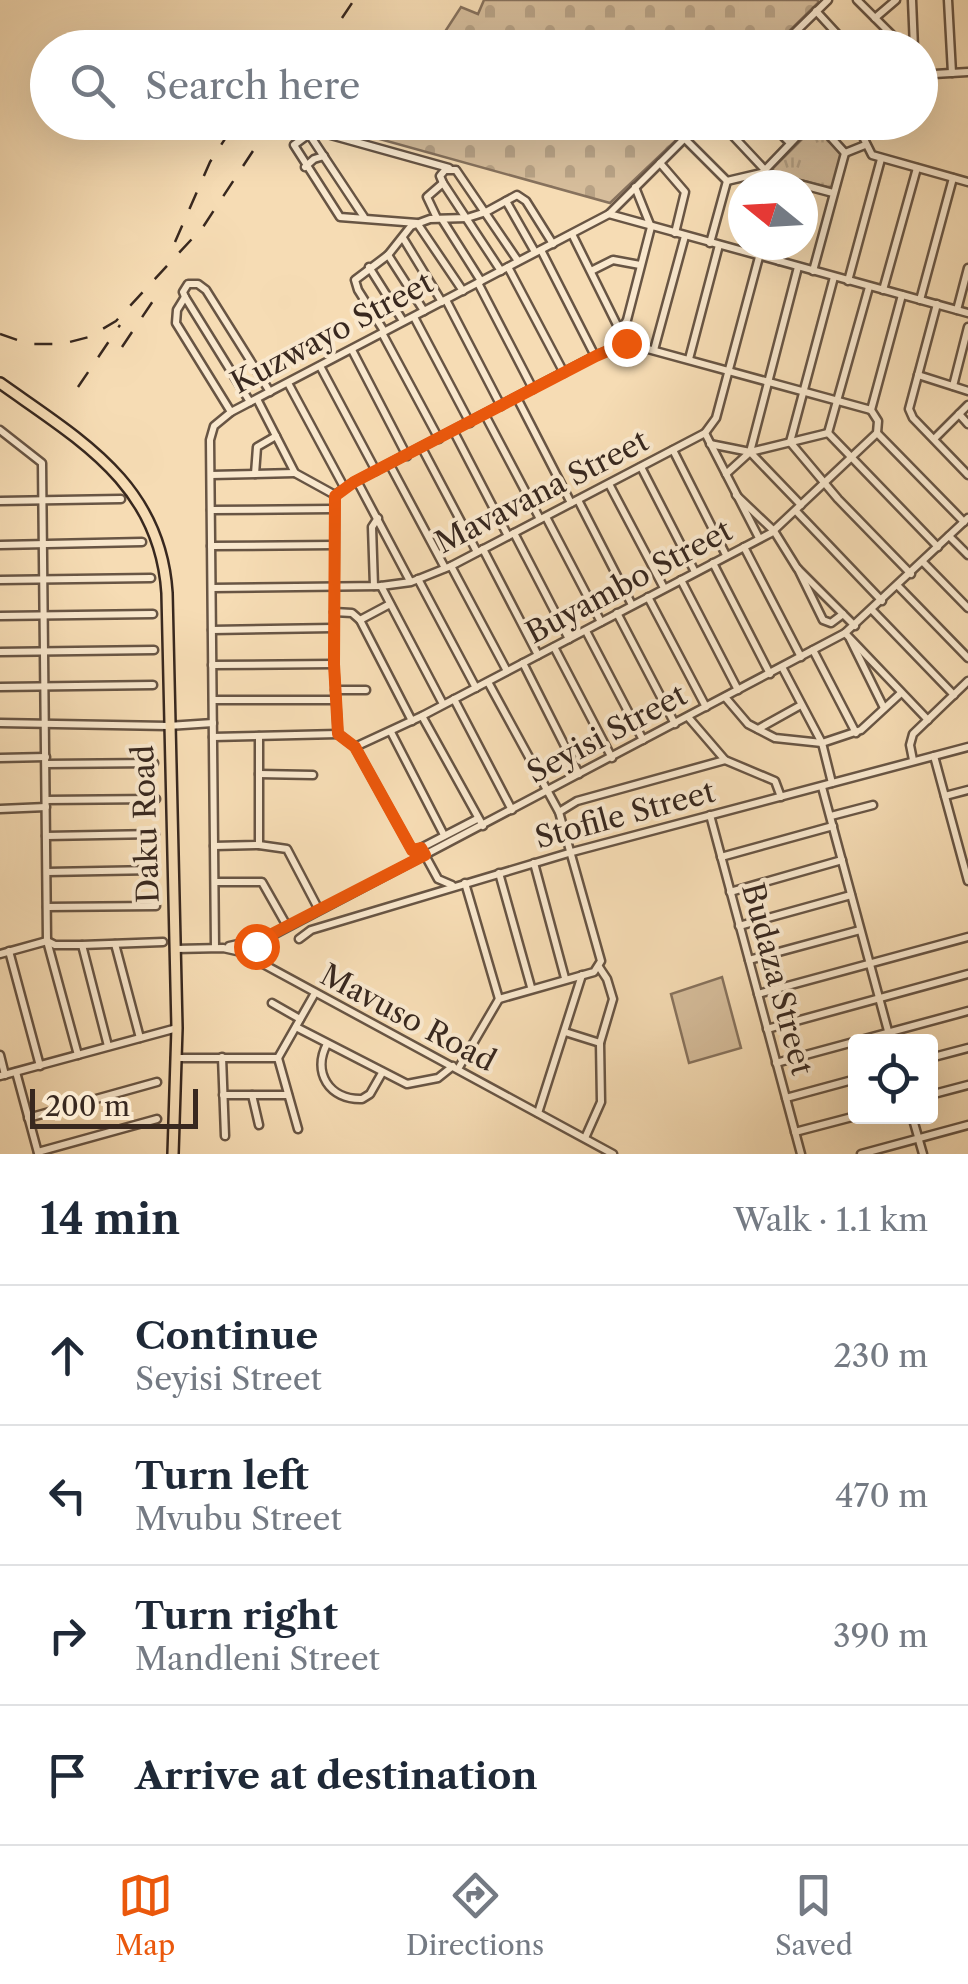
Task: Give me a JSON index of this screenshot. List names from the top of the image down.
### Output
{
  "streets": {
    "main road": ["Daku Road"],
    "street": [
      "Kuzwayo Street",
      "Mavavana Street",
      "Buyambo Street",
      "Seyisi Street",
      "Stofile Street",
      "Budaza Street",
      "Mavuso Road"
    ]
  },
  "crossings": [
    ["Kuzwayo Street", "Mavavana Street"],
    ["Kuzwayo Street", "Mavuso Road"],
    ["Seyisi Street", "Mavuso Road"],
    ["Stofile Street", "Budaza Street"],
    ["Daku Road", "Mavuso Road"]
  ],
  "scale_bar": "200 m",
  "north": "left",
  "page": {
    "search": "Search here",
    "scale": "200 m",
    "heading": ["14 min", "Walk · 1.1 km"],
    "list": [
      ["Continue", "Seyisi Street", "230 m"],
      ["Turn left", "Mvubu Street", "470 m"],
      ["Turn right", "Mandleni Street", "390 m"],
      "Arrive at destination"
    ],
    "nav": ["Map", "Directions", "Saved"]
  }
}
